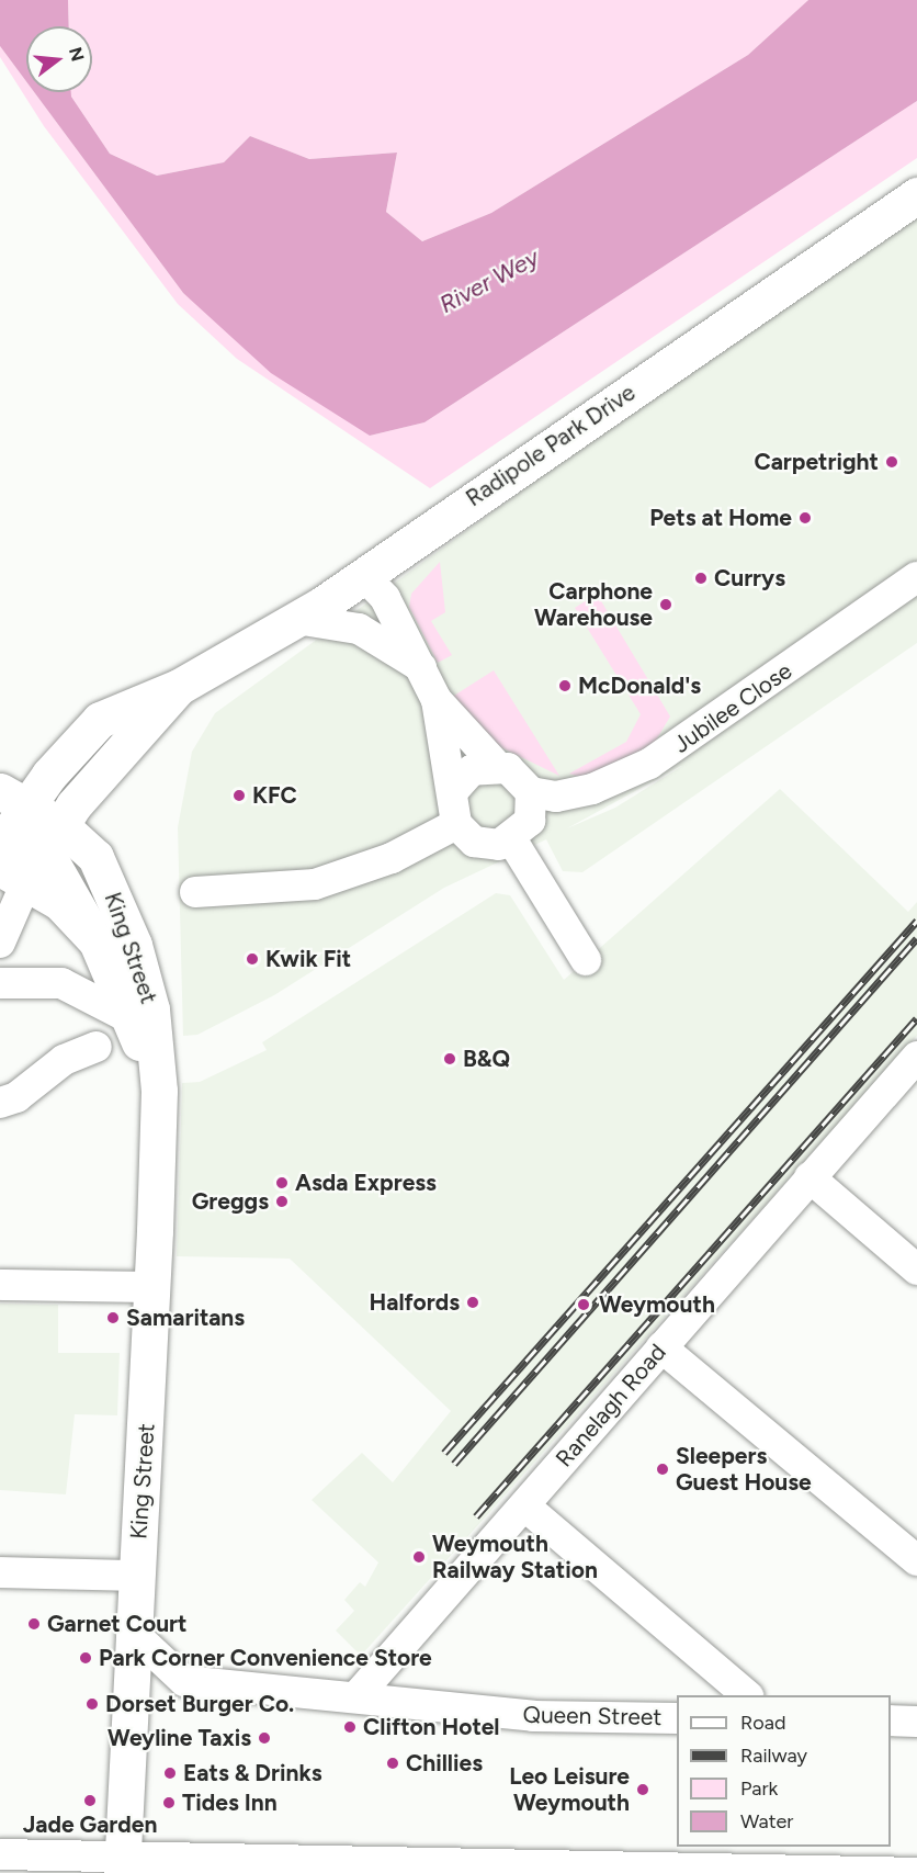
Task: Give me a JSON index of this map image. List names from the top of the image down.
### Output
{
  "streets": {
    "street": [
      "Radipole Park Drive",
      "Jubilee Close",
      "King Street",
      "Ranelagh Road",
      "Queen Street"
    ]
  },
  "crossings": [
    ["King Street", "Queen Street"],
    ["Ranelagh Road", "Queen Street"]
  ],
  "water": ["River Wey"],
  "places": [
    "Carpetright",
    "Pets at Home",
    "Currys",
    "Carphone Warehouse",
    "McDonald's",
    "KFC",
    "Kwik Fit",
    "B&Q",
    "Asda Express",
    "Greggs",
    "Halfords",
    "Weymouth",
    "Samaritans",
    "Sleepers Guest House",
    "Weymouth Railway Station",
    "Garnet Court",
    "Park Corner Convenience Store",
    "Dorset Burger Co.",
    "Clifton Hotel",
    "Weyline Taxis",
    "Chillies",
    "Eats & Drinks",
    "Leo Leisure Weymouth",
    "Jade Garden",
    "Tides Inn"
  ],
  "legend": [
    "Road",
    "Railway",
    "Park",
    "Water"
  ],
  "north": "right"
}
